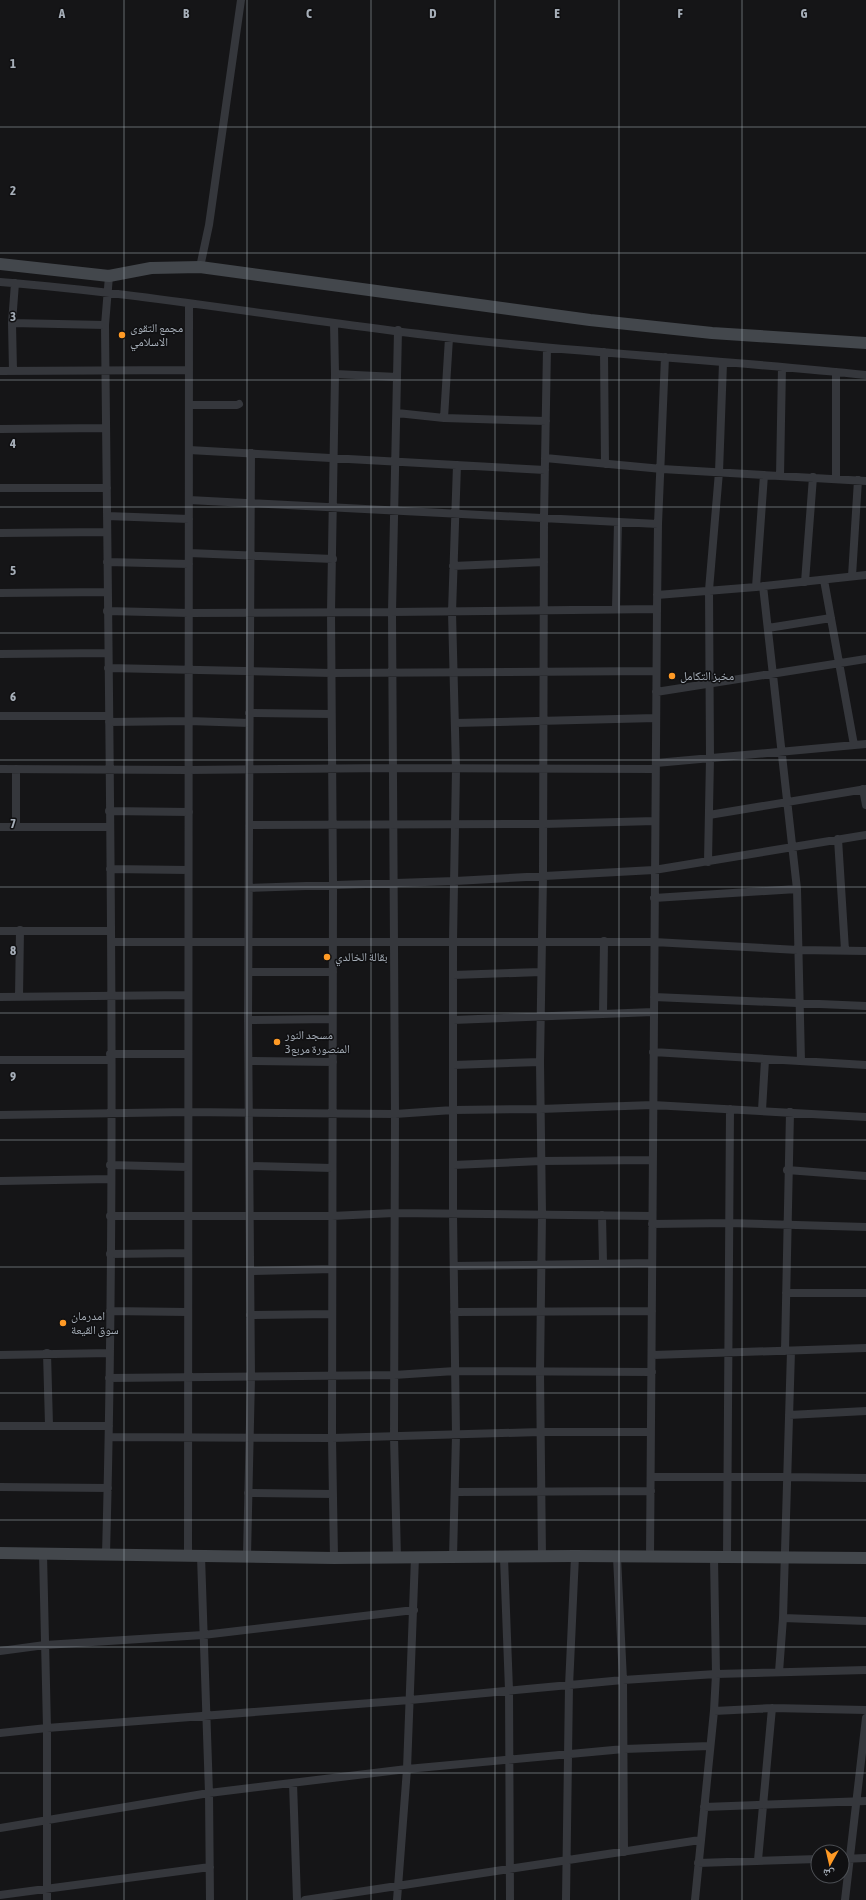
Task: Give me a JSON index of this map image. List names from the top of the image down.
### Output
{
  "places": [
    "مجمع التقوى الاسلامي",
    "مخبز التكامل",
    "بقالة الخالدي",
    "مسجد النور المنصورة مربع3",
    "امدرمان سوق القيعة"
  ],
  "north": "bottom",
  "grid": {
    "columns": [
      "A",
      "B",
      "C",
      "D",
      "E",
      "F",
      "G"
    ],
    "rows": [
      "1",
      "2",
      "3",
      "4",
      "5",
      "6",
      "7",
      "8",
      "9"
    ]
  }
}
